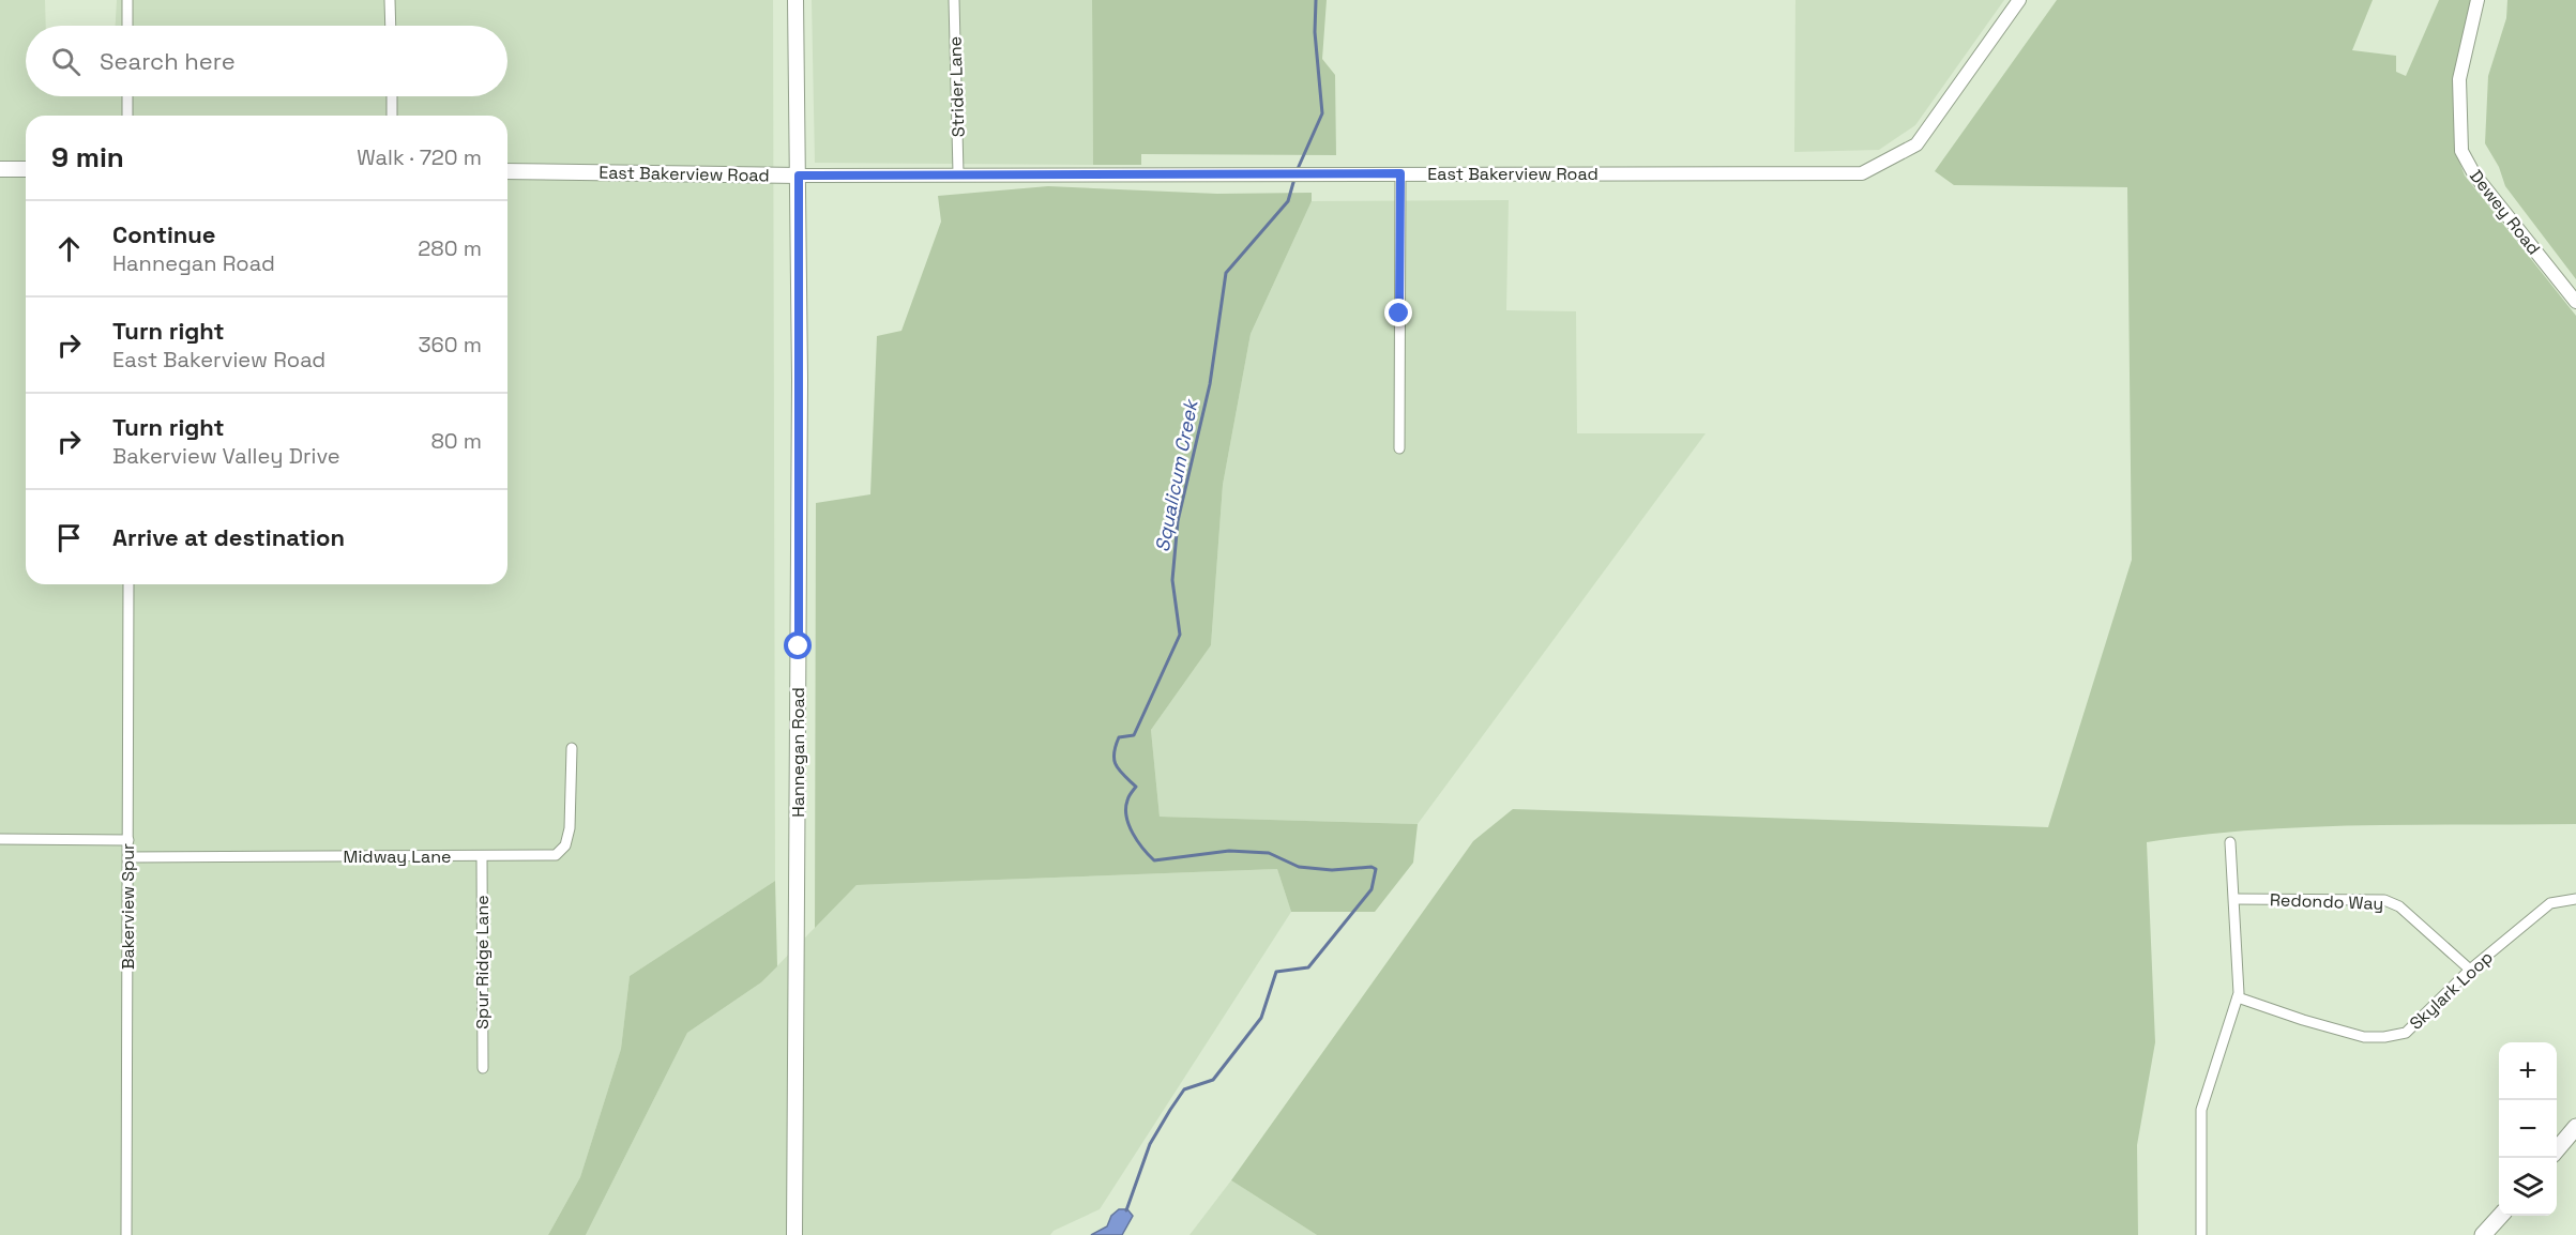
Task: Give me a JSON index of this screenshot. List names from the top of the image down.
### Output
{
  "streets": {
    "main road": ["East Bakerview Road", "Hannegan Road"],
    "street": [
      "Strider Lane",
      "Dewey Road",
      "Midway Lane",
      "Redondo Way",
      "Bakerview Spur",
      "Spur Ridge Lane",
      "Skylark Loop"
    ]
  },
  "crossings": [
    ["Strider Lane", "East Bakerview Road"],
    ["East Bakerview Road", "Hannegan Road"],
    ["Midway Lane", "Bakerview Spur"],
    ["Midway Lane", "Spur Ridge Lane"],
    ["Redondo Way", "Skylark Loop"]
  ],
  "water": ["Squalicum Creek"],
  "page": {
    "search": "Search here",
    "heading": ["9 min", "Walk · 720 m"],
    "list": [
      ["Continue", "Hannegan Road", "280 m"],
      ["Turn right", "East Bakerview Road", "360 m"],
      ["Turn right", "Bakerview Valley Drive", "80 m"],
      "Arrive at destination"
    ],
    "map_buttons": ["+", "−"]
  }
}
